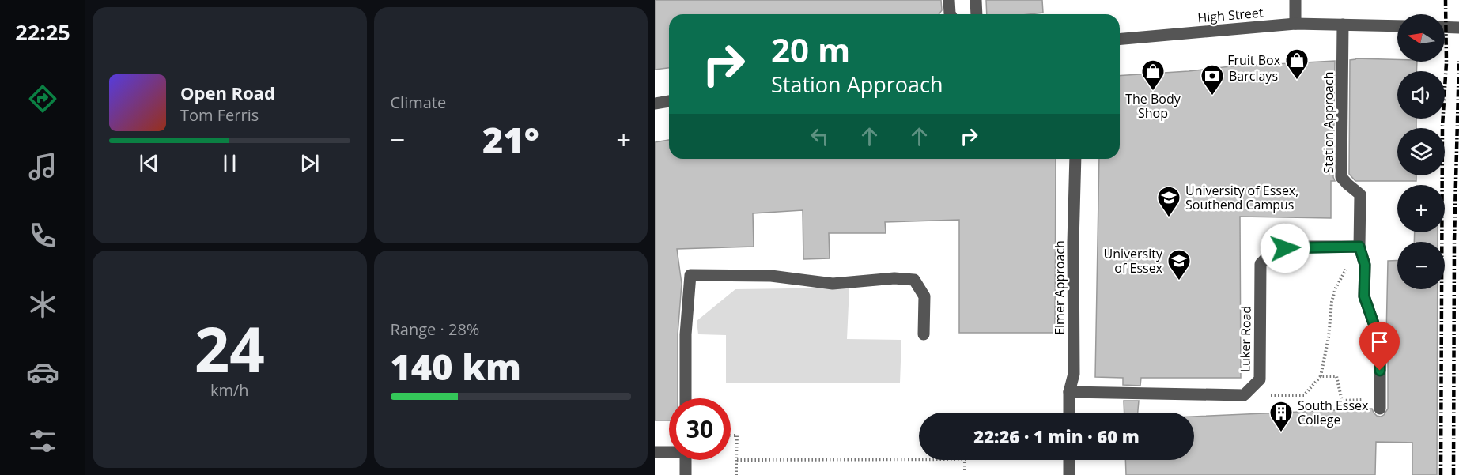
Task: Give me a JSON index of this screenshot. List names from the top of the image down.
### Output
{
  "streets": {
    "street": [
      "High Street",
      "Station Approach",
      "Elmer Approach",
      "Luker Road"
    ]
  },
  "crossings": [
    ["High Street", "Station Approach"],
    ["Station Approach", "Luker Road"]
  ],
  "places": {
    "shop": ["Fruit Box", "The Body Shop"],
    "bank": ["Barclays"],
    "school or university": ["University of Essex, Southend Campus", "University of Essex"],
    "building": ["South Essex College"]
  },
  "north": "left",
  "page": {
    "tabs": "22:25",
    "tile": [
      "Climate",
      ["24", "km/h"],
      ["Range · 28%", "140 km"]
    ],
    "map_buttons": ["+", "−"],
    "turn": ["20 m", "Station Approach"],
    "song": ["Open Road", "Tom Ferris"],
    "heat": ["−", "21°", "+"],
    "limit": "30",
    "trip": "22:26 · 1 min · 60 m"
  }
}
